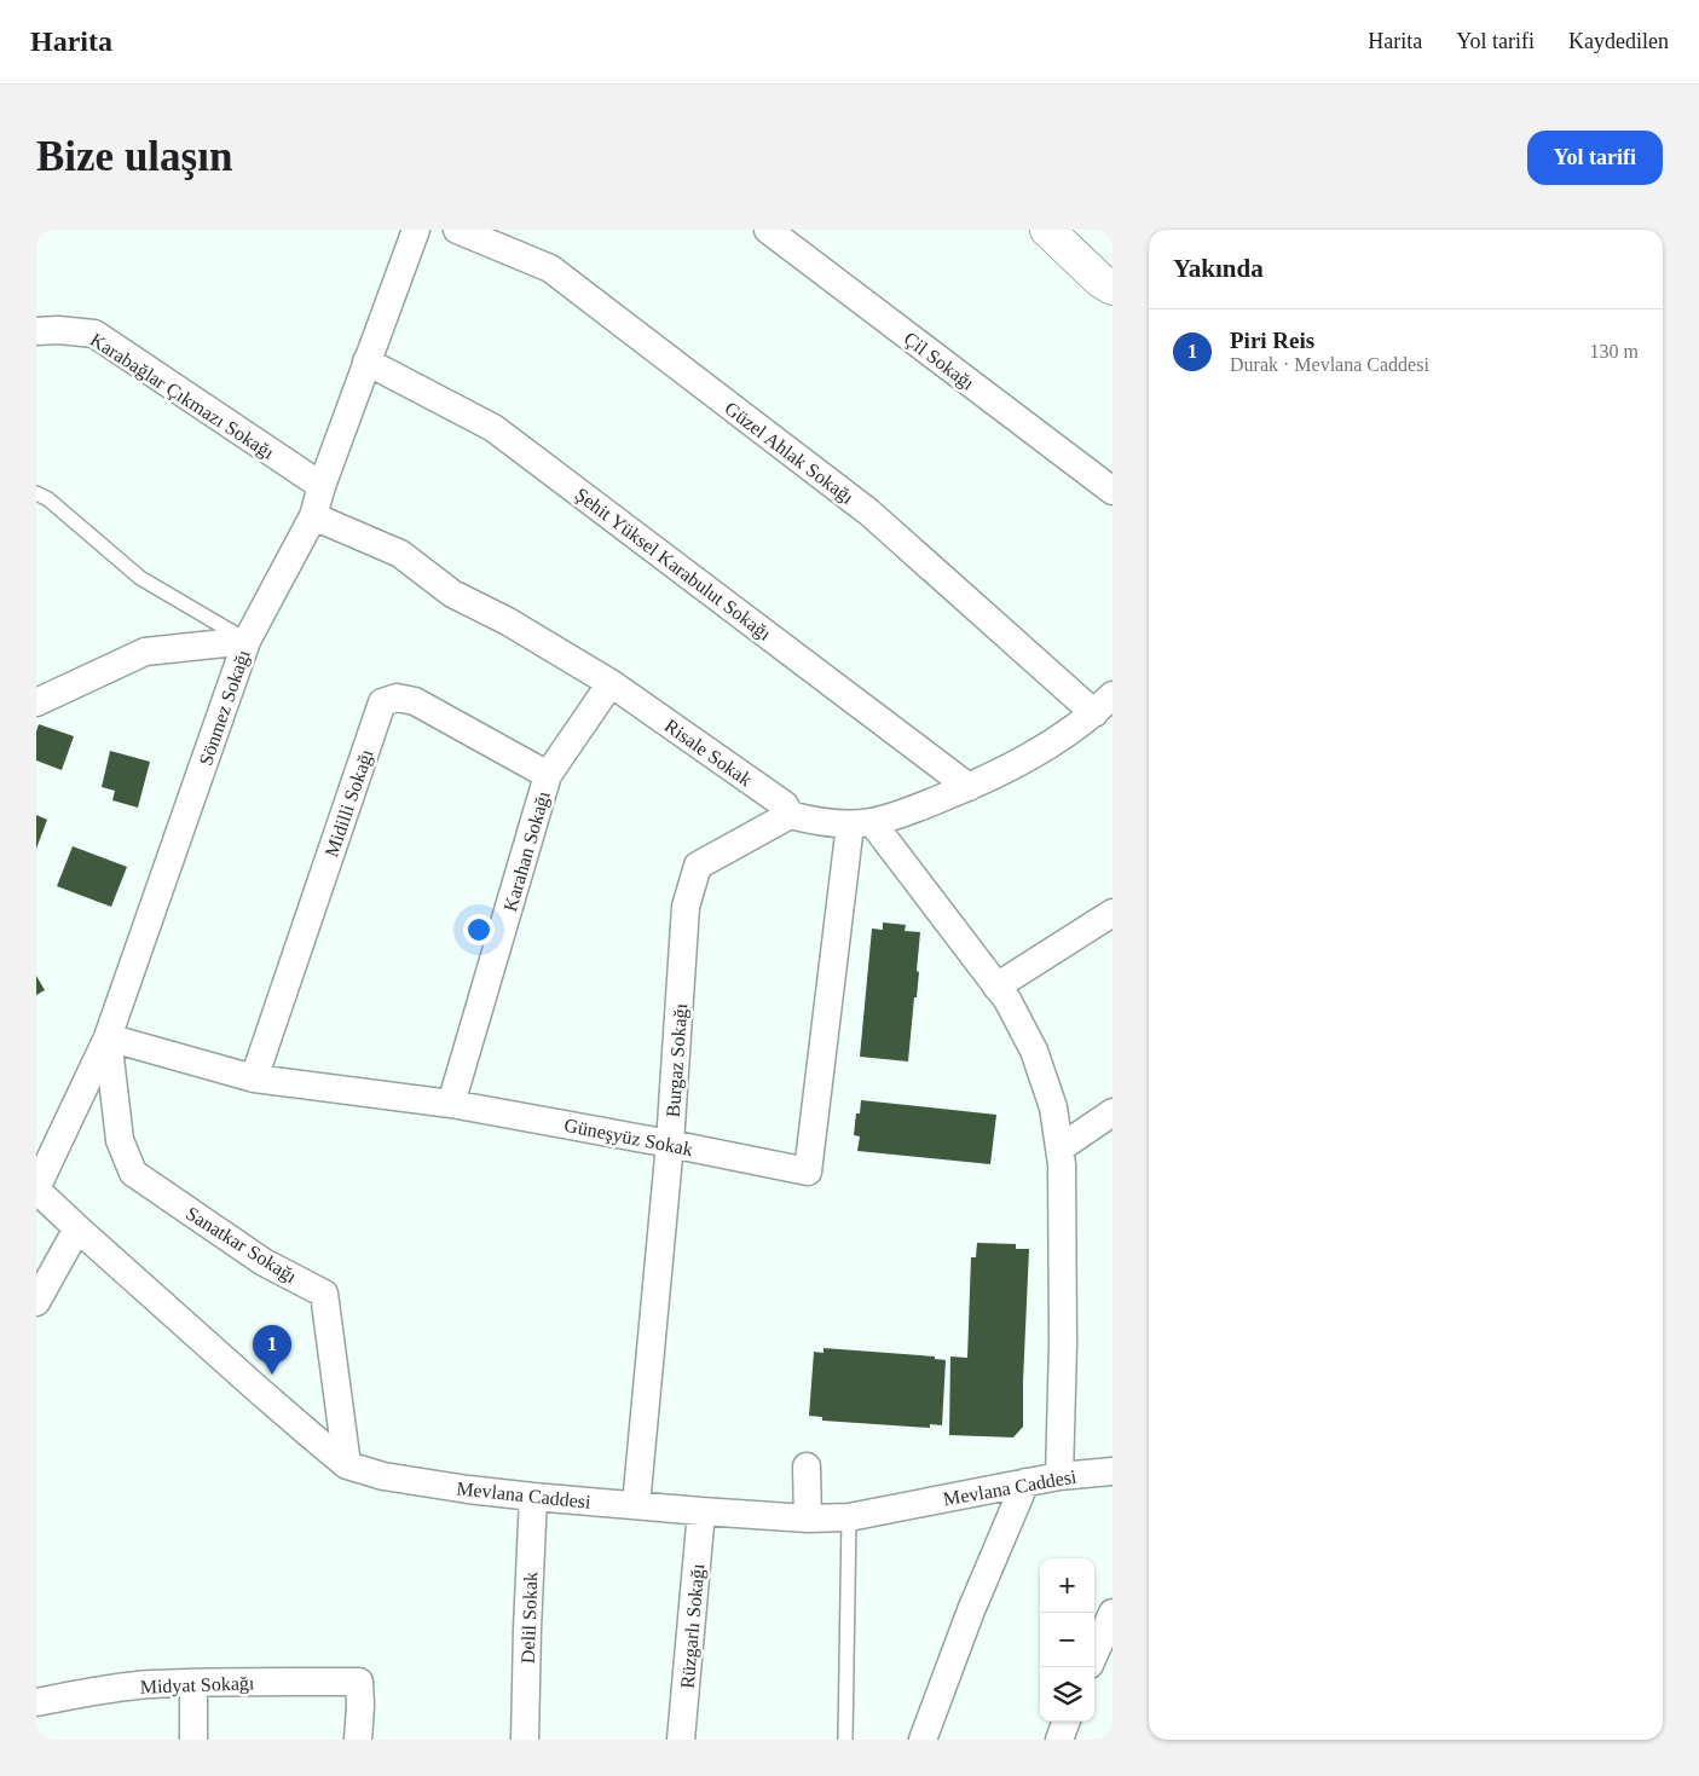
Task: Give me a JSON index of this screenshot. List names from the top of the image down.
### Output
{
  "streets": {
    "street": [
      "Çil Sokağı",
      "Karabağlar Çıkmazı Sokağı",
      "Güzel Ahlak Sokağı",
      "Şehit Yüksel Karabulut Sokağı",
      "Sönmez Sokağı",
      "Risale Sokak",
      "Midilli Sokağı",
      "Karahan Sokağı",
      "Burgaz Sokağı",
      "Güneşyüz Sokak",
      "Sanatkar Sokağı",
      "Mevlana Caddesi",
      "Delil Sokak",
      "Rüzgarlı Sokağı",
      "Midyat Sokağı"
    ]
  },
  "crossings": [
    ["Karabağlar Çıkmazı Sokağı", "Sönmez Sokağı"],
    ["Şehit Yüksel Karabulut Sokağı", "Sönmez Sokağı"],
    ["Sönmez Sokağı", "Risale Sokak"],
    ["Sönmez Sokağı", "Güneşyüz Sokak"],
    ["Sönmez Sokağı", "Sanatkar Sokağı"],
    ["Sönmez Sokağı", "Mevlana Caddesi"],
    ["Risale Sokak", "Karahan Sokağı"],
    ["Risale Sokak", "Burgaz Sokağı"],
    ["Midilli Sokağı", "Karahan Sokağı"],
    ["Midilli Sokağı", "Güneşyüz Sokak"],
    ["Karahan Sokağı", "Güneşyüz Sokak"],
    ["Burgaz Sokağı", "Güneşyüz Sokak"],
    ["Burgaz Sokağı", "Mevlana Caddesi"],
    ["Güneşyüz Sokak", "Sanatkar Sokağı"],
    ["Sanatkar Sokağı", "Mevlana Caddesi"],
    ["Mevlana Caddesi", "Delil Sokak"],
    ["Mevlana Caddesi", "Rüzgarlı Sokağı"]
  ],
  "page": {
    "header": "Harita",
    "nav": ["Harita", "Yol tarifi", "Kaydedilen"],
    "buttons": "Yol tarifi",
    "title": "Bize ulaşın",
    "heading": "Yakında",
    "list": [
      {
        "mark": "1",
        "name": "Piri Reis",
        "note": "Durak · Mevlana Caddesi",
        "value": "130 m"
      }
    ],
    "pins": "1",
    "map_buttons": ["+", "−"]
  }
}
